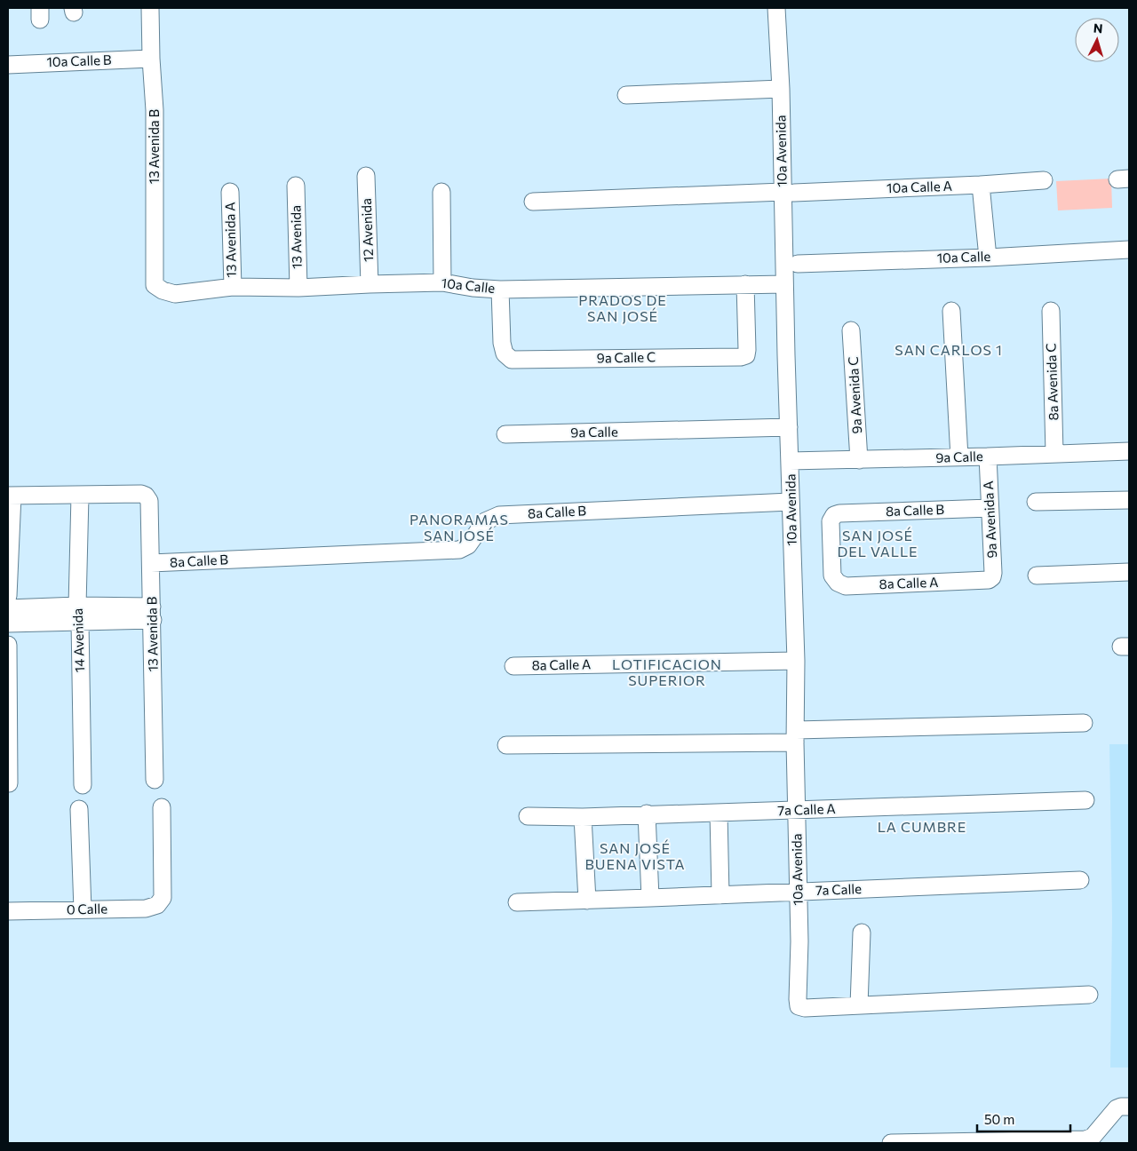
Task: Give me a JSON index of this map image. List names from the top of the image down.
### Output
{
  "streets": {
    "street": [
      "10a Calle B",
      "13 Avenida B",
      "10a Avenida",
      "10a Calle A",
      "12 Avenida",
      "13 Avenida",
      "13 Avenida A",
      "10a Calle",
      "9a Calle C",
      "8a Avenida C",
      "9a Avenida C",
      "9a Calle",
      "8a Calle B",
      "9a Avenida A",
      "8a Calle A",
      "14 Avenida",
      "7a Calle A",
      "7a Calle",
      "0 Calle"
    ]
  },
  "crossings": [
    ["10a Calle B", "13 Avenida B"],
    ["13 Avenida B", "10a Calle"],
    ["13 Avenida B", "8a Calle B"],
    ["13 Avenida B", "14 Avenida"],
    ["10a Avenida", "10a Calle A"],
    ["10a Avenida", "10a Calle"],
    ["10a Avenida", "9a Calle"],
    ["10a Avenida", "8a Calle B"],
    ["10a Avenida", "8a Calle A"],
    ["10a Avenida", "7a Calle A"],
    ["10a Avenida", "7a Calle"],
    ["12 Avenida", "10a Calle"],
    ["13 Avenida", "10a Calle"],
    ["13 Avenida A", "10a Calle"],
    ["10a Calle", "9a Calle C"],
    ["8a Avenida C", "9a Calle"],
    ["9a Avenida C", "9a Calle"],
    ["9a Calle", "9a Avenida A"],
    ["8a Calle B", "9a Avenida A"],
    ["8a Calle B", "8a Calle A"],
    ["9a Avenida A", "8a Calle A"]
  ],
  "districts": [
    "PRADOS DE SAN JOSÉ",
    "SAN CARLOS 1",
    "PANORAMAS SAN JOSÉ",
    "SAN JOSÉ DEL VALLE",
    "LOTIFICACION SUPERIOR",
    "LA CUMBRE",
    "SAN JOSÉ BUENA VISTA"
  ],
  "scale_bar": "50 m",
  "north": "top"
}
